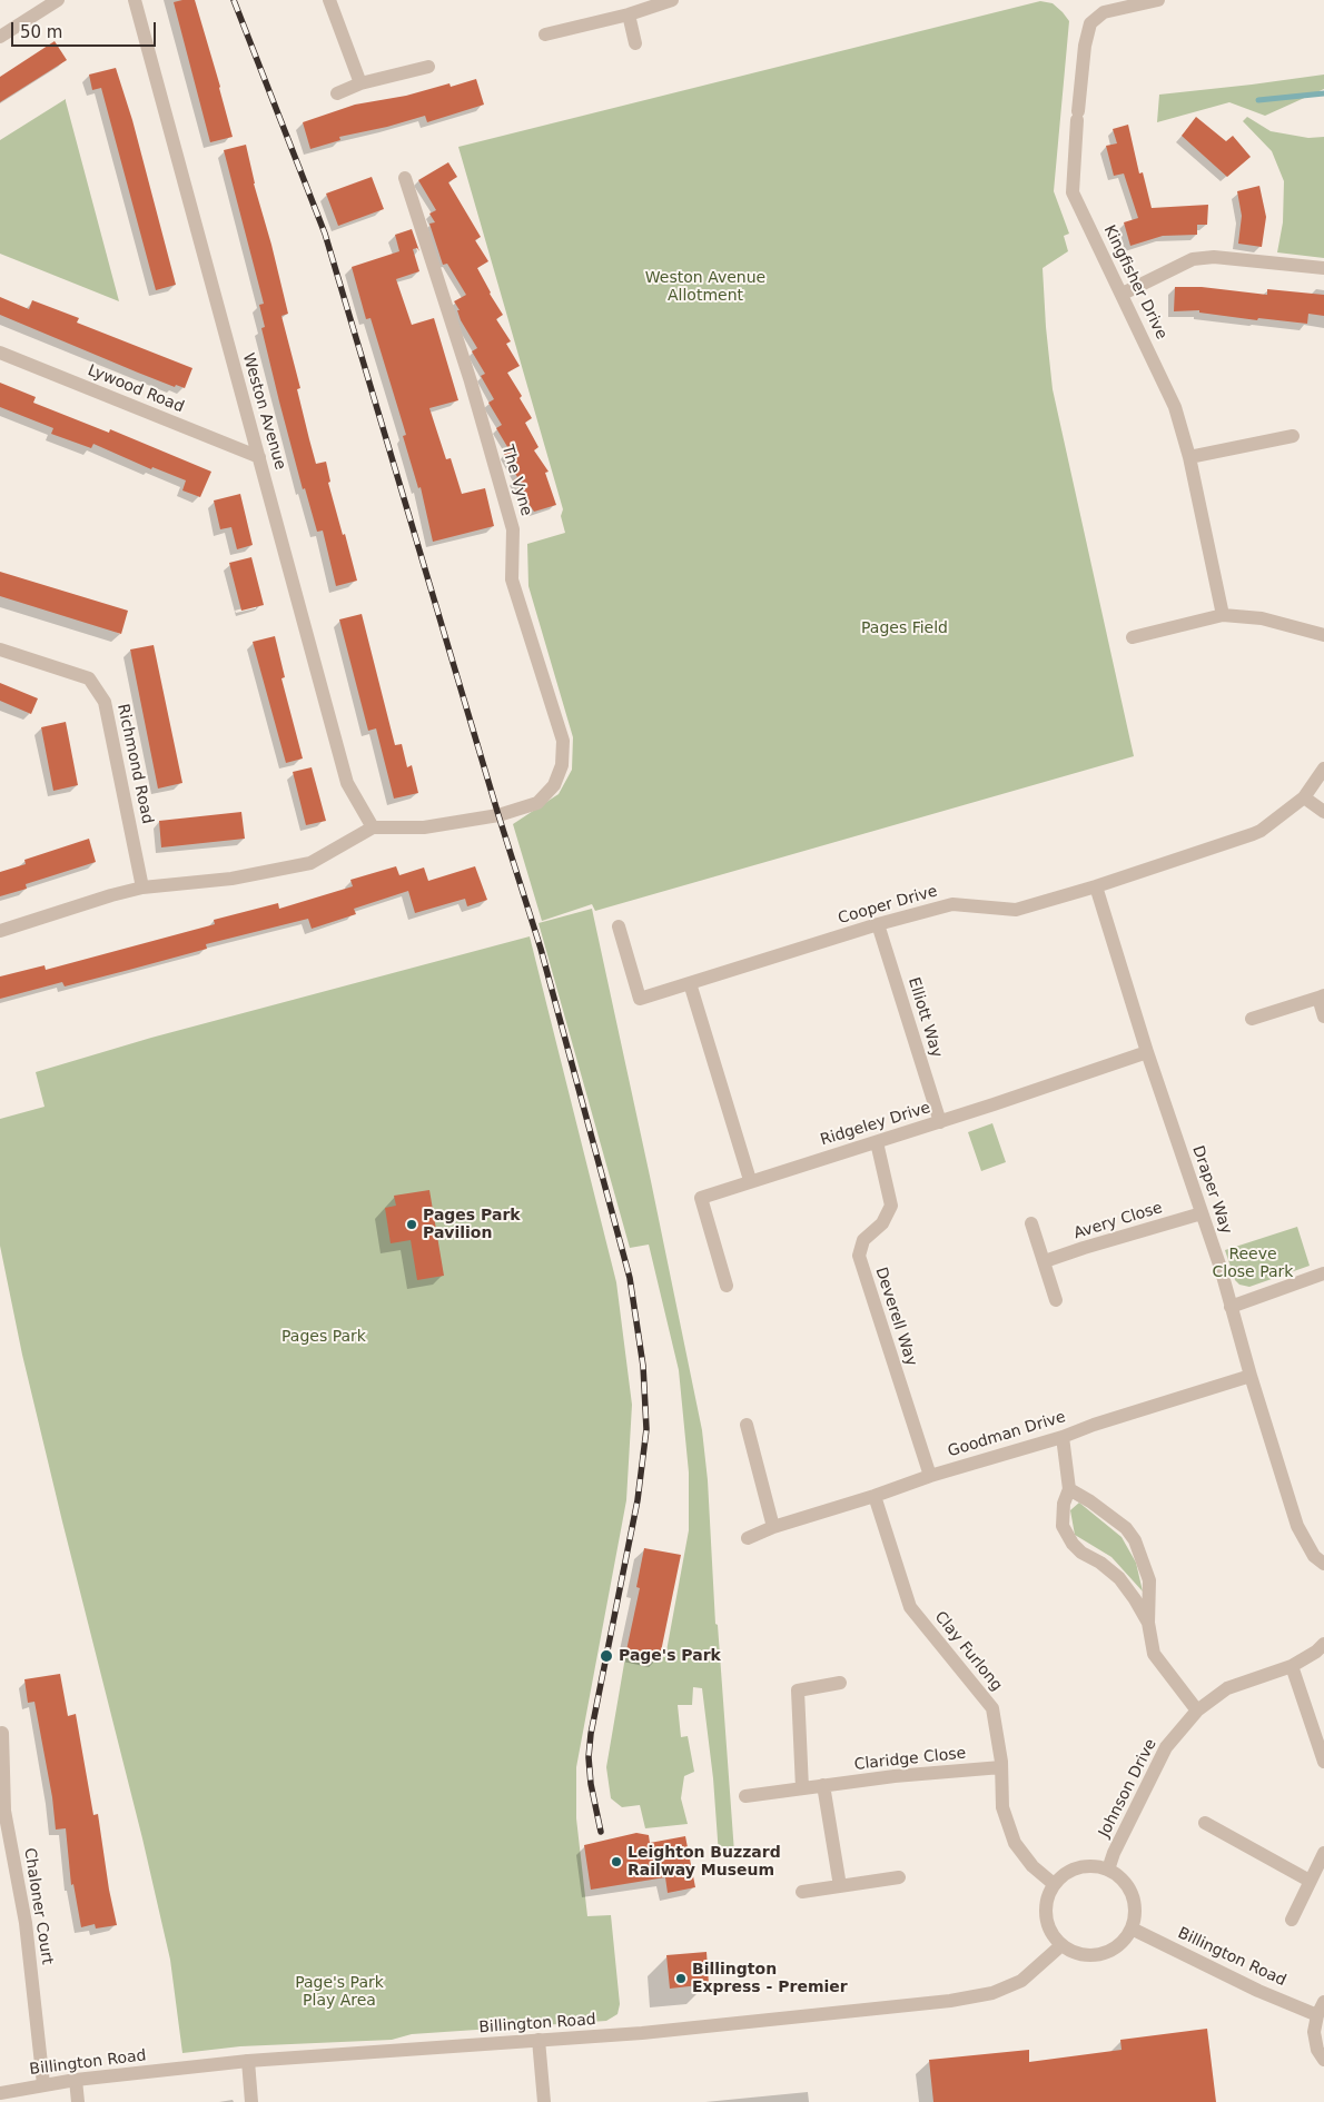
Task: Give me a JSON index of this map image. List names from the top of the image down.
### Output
{
  "streets": {
    "street": [
      "Kingfisher Drive",
      "Lywood Road",
      "Weston Avenue",
      "The Vyne",
      "Richmond Road",
      "Cooper Drive",
      "Elliott Way",
      "Ridgeley Drive",
      "Draper Way",
      "Avery Close",
      "Deverell Way",
      "Goodman Drive",
      "Clay Furlong",
      "Claridge Close",
      "Johnson Drive",
      "Chaloner Court",
      "Billington Road"
    ]
  },
  "crossings": [
    ["Lywood Road", "Weston Avenue"],
    ["Weston Avenue", "The Vyne"],
    ["Cooper Drive", "Elliott Way"],
    ["Cooper Drive", "Draper Way"],
    ["Elliott Way", "Ridgeley Drive"],
    ["Ridgeley Drive", "Draper Way"],
    ["Ridgeley Drive", "Deverell Way"],
    ["Draper Way", "Avery Close"],
    ["Draper Way", "Goodman Drive"],
    ["Deverell Way", "Goodman Drive"],
    ["Goodman Drive", "Clay Furlong"],
    ["Clay Furlong", "Claridge Close"],
    ["Clay Furlong", "Johnson Drive"],
    ["Clay Furlong", "Billington Road"],
    ["Johnson Drive", "Billington Road"],
    ["Chaloner Court", "Billington Road"]
  ],
  "parks": [
    "Weston Avenue Allotment",
    "Pages Field",
    "Reeve Close Park",
    "Pages Park",
    "Page's Park Play Area"
  ],
  "places": [
    "Pages Park Pavilion",
    "Page's Park",
    "Leighton Buzzard Railway Museum",
    "Billington Express - Premier"
  ],
  "scale_bar": "50 m"
}
